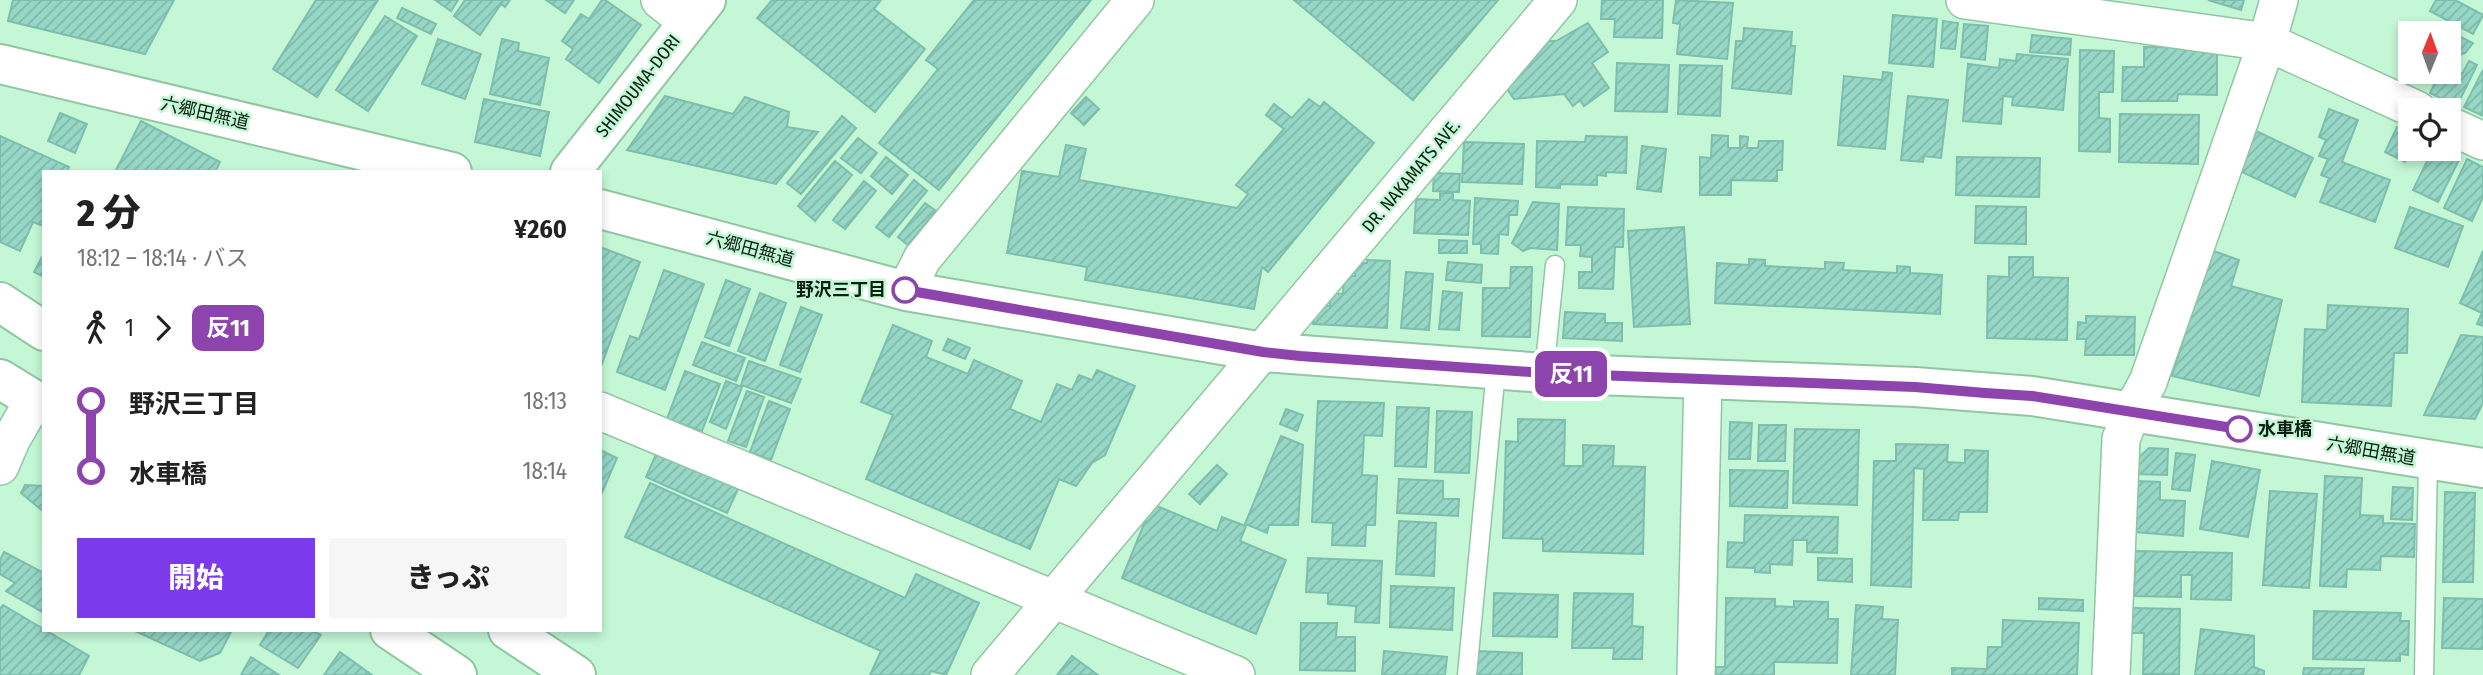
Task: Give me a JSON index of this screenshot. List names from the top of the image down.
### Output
{
  "streets": {
    "street": ["SHIMOUMA-DORI", "六郷田無道", "DR. NAKAMATS AVE."]
  },
  "crossings": [
    ["六郷田無道", "DR. NAKAMATS AVE."]
  ],
  "places": ["野沢三丁目", "水車橋"],
  "lines": ["bus line 反11"],
  "north": "top",
  "page": {
    "on_map": "反11",
    "heading": ["2 分", "18:12 – 18:14 · バス", "¥260"],
    "legs": ["1", "反11"],
    "list": [
      {
        "name": "野沢三丁目",
        "value": "18:13"
      },
      {
        "name": "水車橋",
        "value": "18:14"
      }
    ],
    "buttons": ["開始", "きっぷ"]
  }
}
